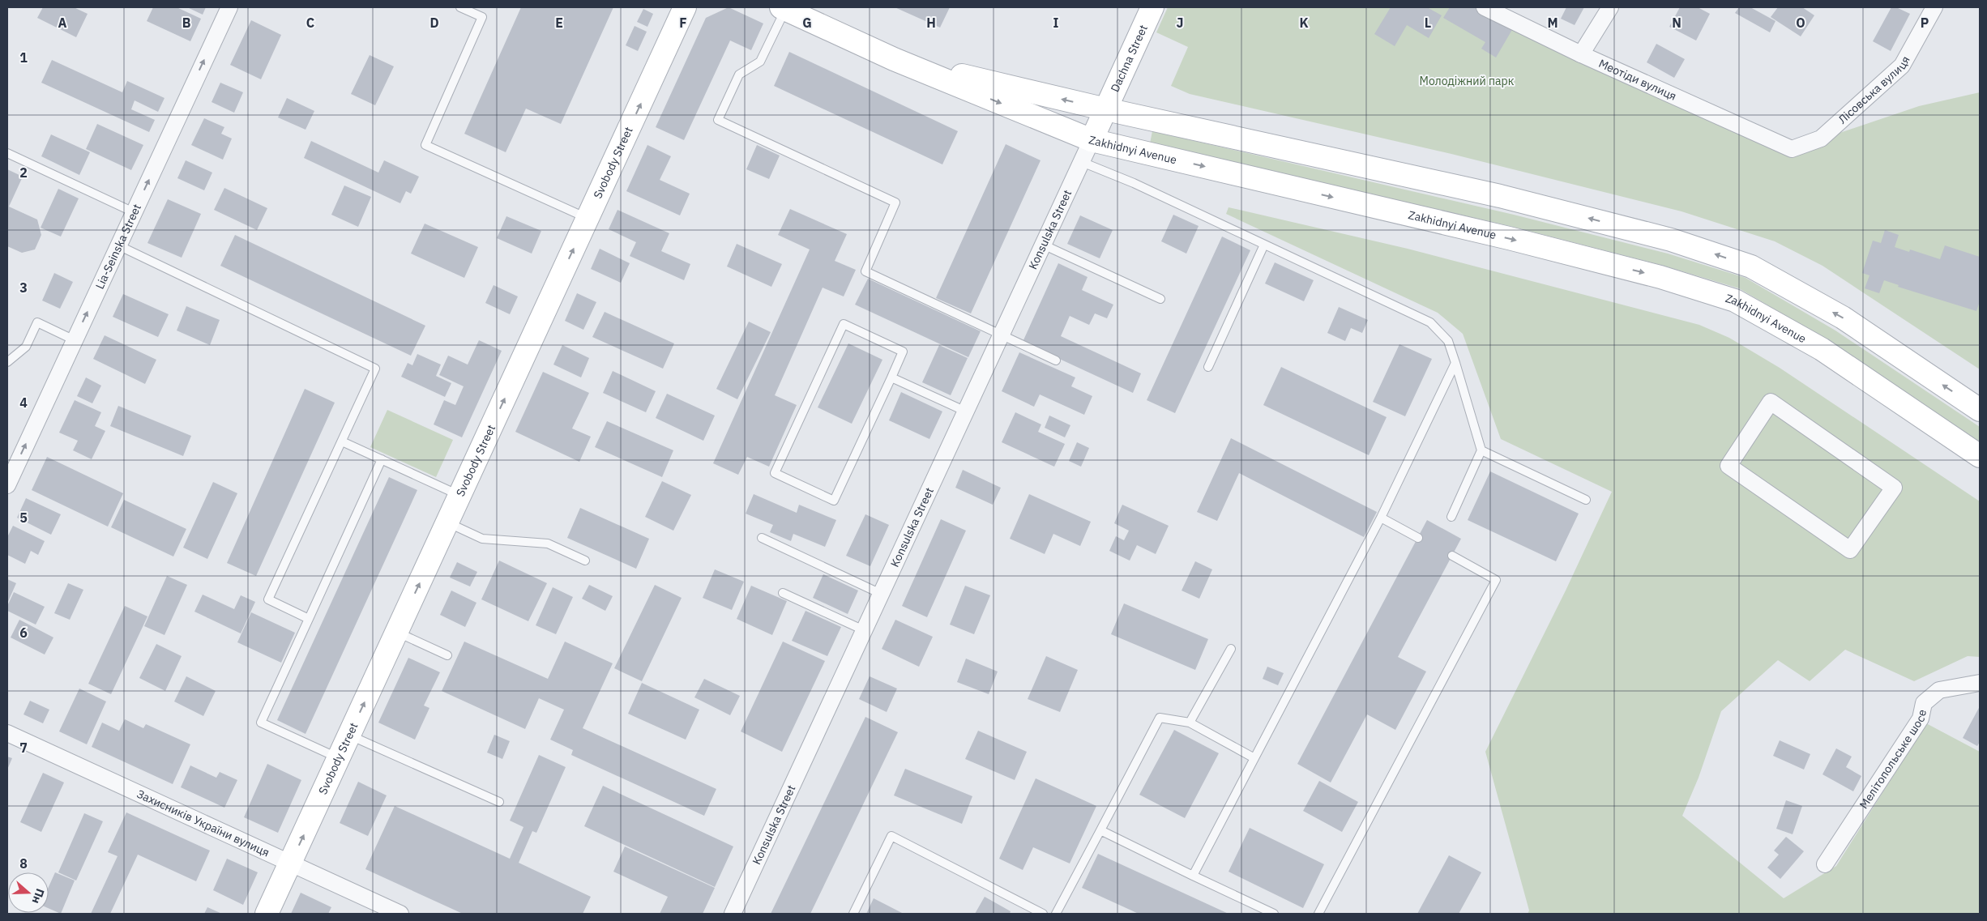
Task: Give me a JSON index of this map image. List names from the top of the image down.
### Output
{
  "streets": {
    "main road": ["Dachna Street", "Zakhidnyi Avenue", "Svobody Street"],
    "street": [
      "Меотіди вулиця",
      "Лісовська вулиця",
      "Konsulska Street",
      "Lia-Seinska Street",
      "Мелітопольське шосе",
      "Захисників України вулиця"
    ]
  },
  "crossings": [
    ["Dachna Street", "Zakhidnyi Avenue"],
    ["Dachna Street", "Konsulska Street"],
    ["Меотіди вулиця", "Лісовська вулиця"],
    ["Zakhidnyi Avenue", "Konsulska Street"],
    ["Svobody Street", "Захисників України вулиця"]
  ],
  "one_way": ["Svobody Street", "Lia-Seinska Street"],
  "parks": ["Молодіжний парк"],
  "north": "right",
  "grid": {
    "columns": [
      "A",
      "B",
      "C",
      "D",
      "E",
      "F",
      "G",
      "H",
      "I",
      "J",
      "K",
      "L",
      "M",
      "N",
      "O",
      "P"
    ],
    "rows": [
      "1",
      "2",
      "3",
      "4",
      "5",
      "6",
      "7",
      "8"
    ]
  }
}
